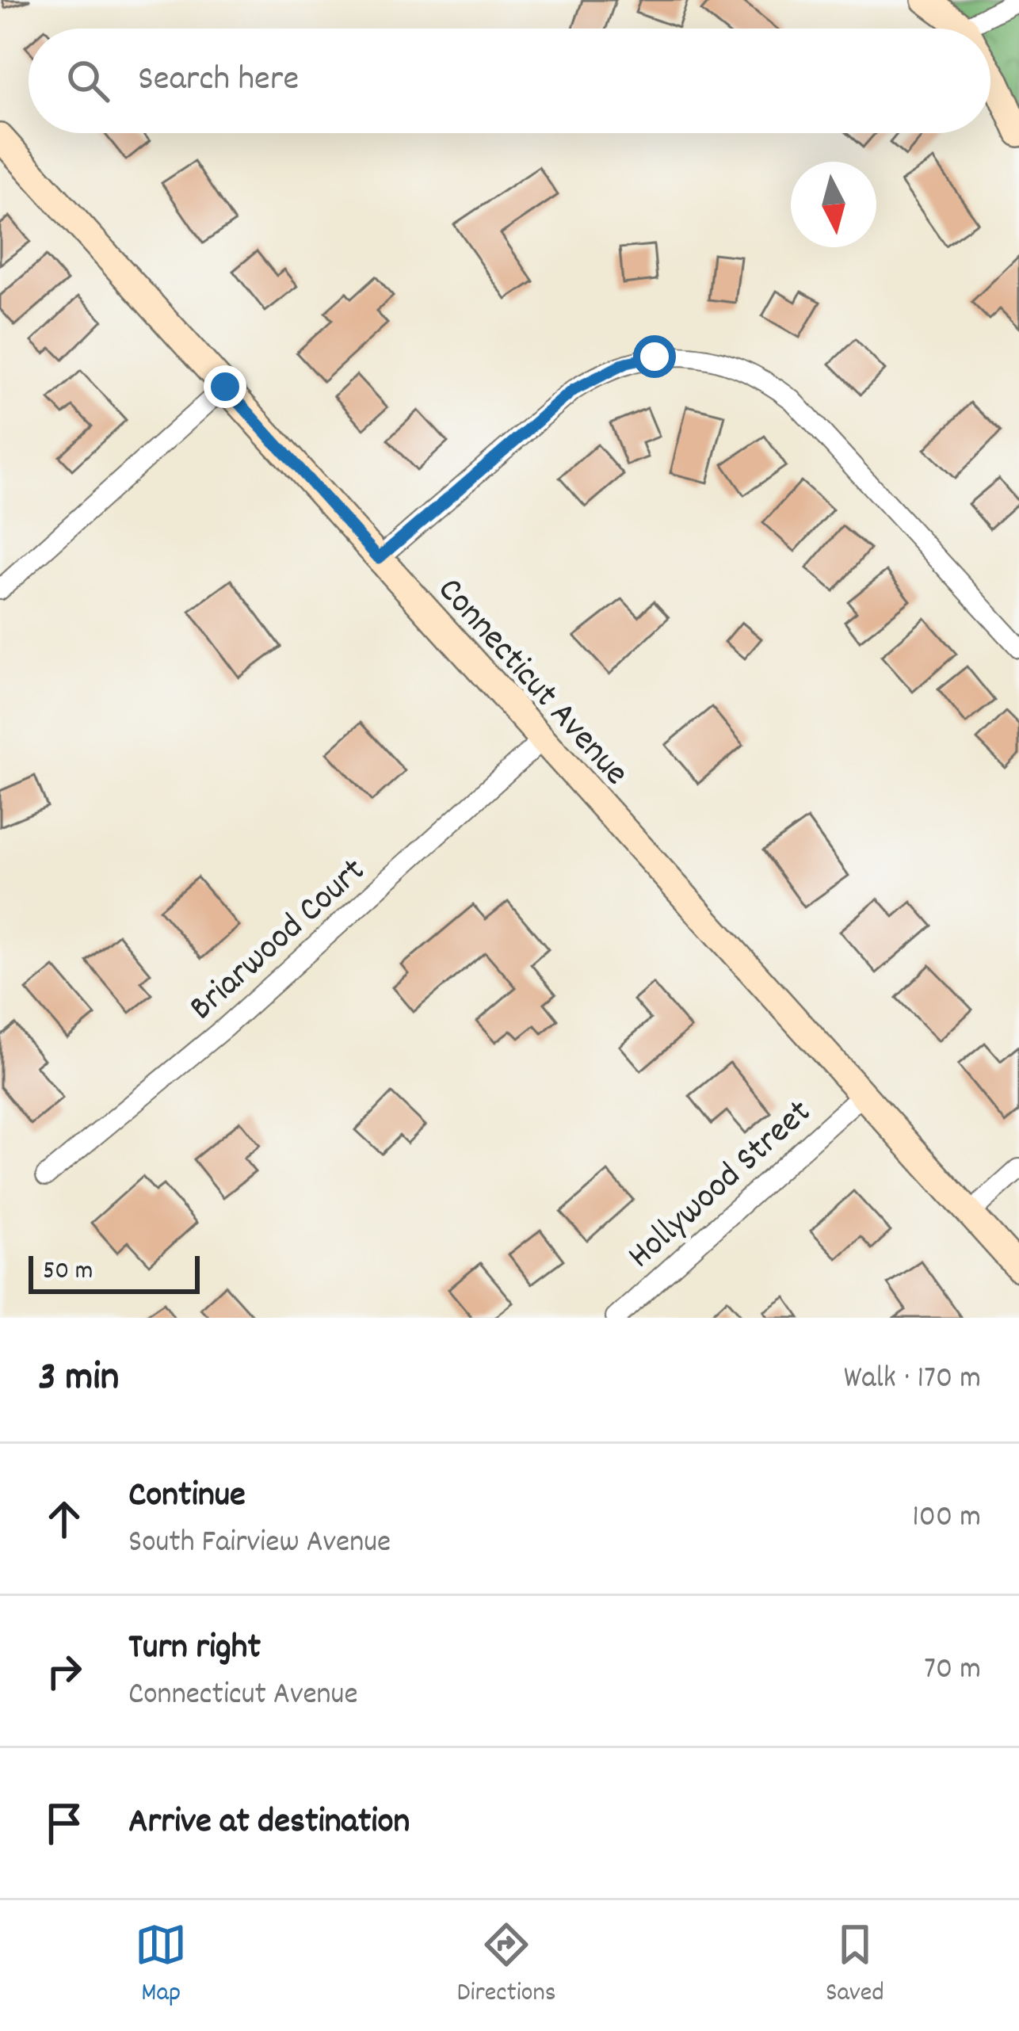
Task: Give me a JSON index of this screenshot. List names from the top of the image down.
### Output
{
  "streets": {
    "street": ["Connecticut Avenue", "Briarwood Court", "Hollywood Street"]
  },
  "crossings": [
    ["Connecticut Avenue", "Briarwood Court"],
    ["Connecticut Avenue", "Hollywood Street"]
  ],
  "scale_bar": "50 m",
  "north": "bottom",
  "page": {
    "search": "Search here",
    "scale": "50 m",
    "heading": ["3 min", "Walk · 170 m"],
    "list": [
      ["Continue", "South Fairview Avenue", "100 m"],
      ["Turn right", "Connecticut Avenue", "70 m"],
      "Arrive at destination"
    ],
    "nav": ["Map", "Directions", "Saved"]
  }
}
